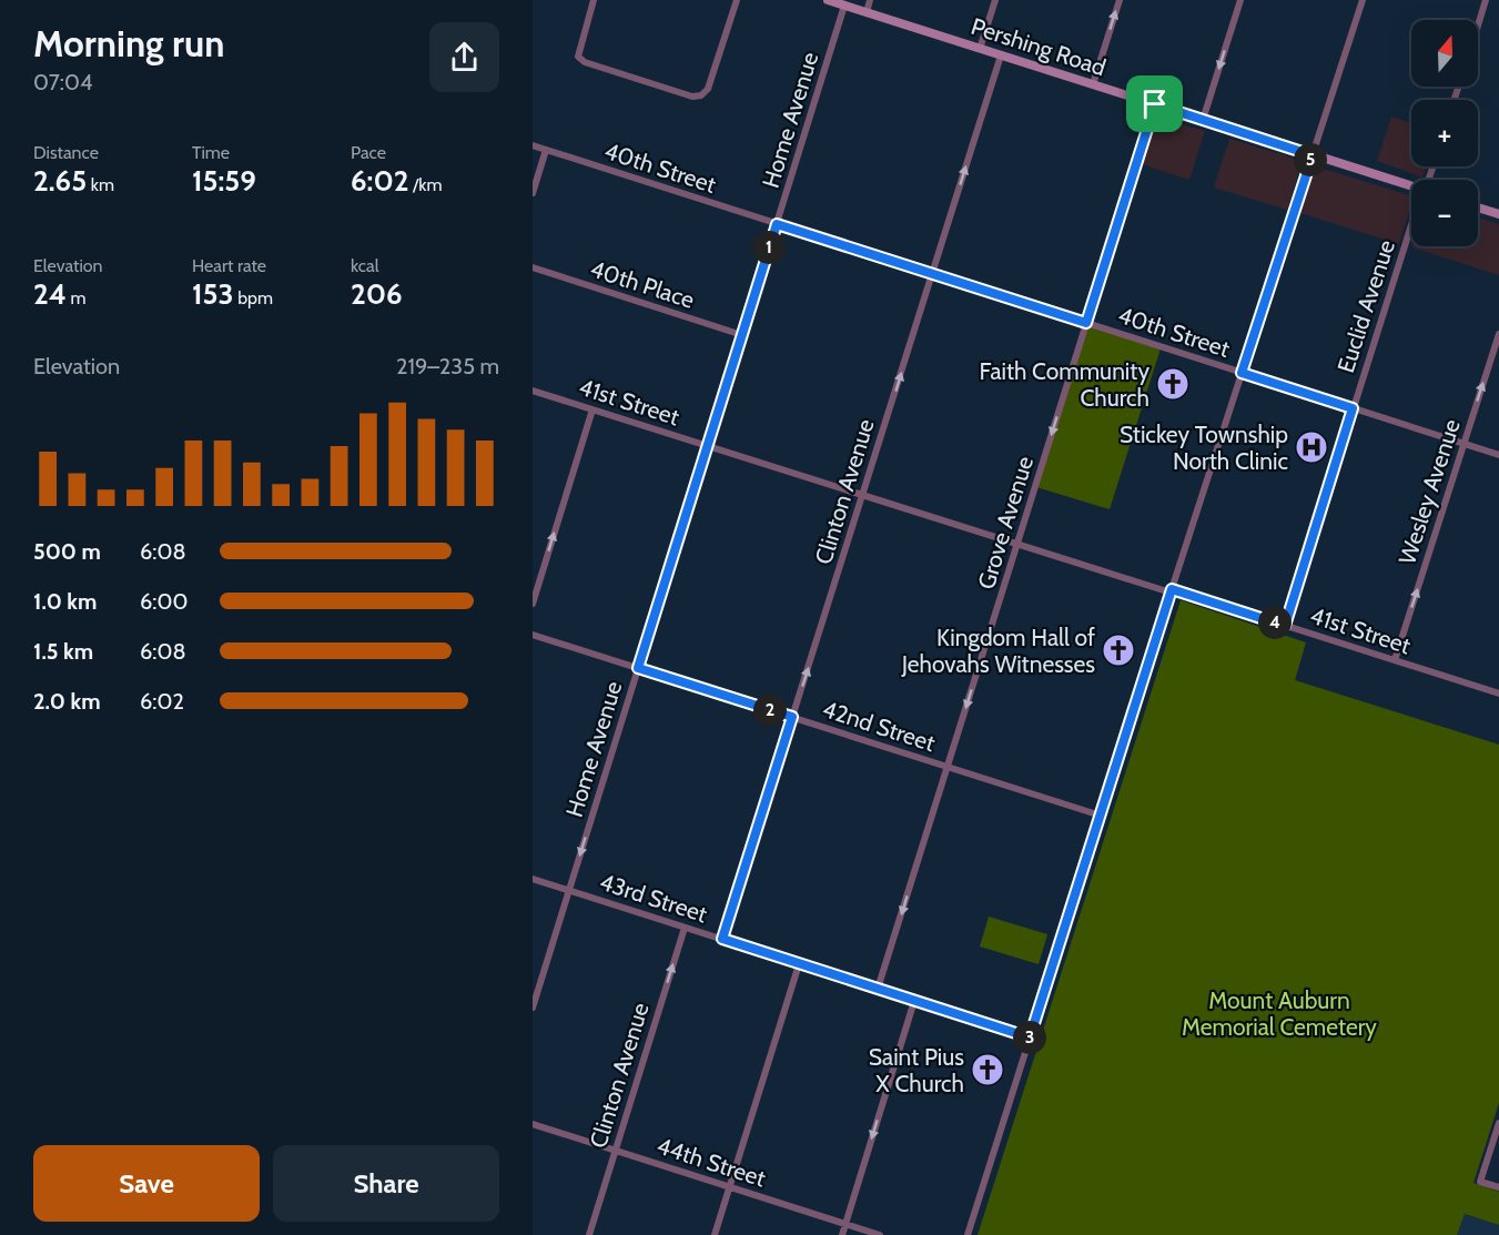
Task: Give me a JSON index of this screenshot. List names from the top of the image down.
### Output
{
  "streets": {
    "main road": ["Pershing Road"],
    "street": [
      "Home Avenue",
      "40th Street",
      "40th Place",
      "Euclid Avenue",
      "41st Street",
      "Clinton Avenue",
      "Wesley Avenue",
      "Grove Avenue",
      "42nd Street",
      "43rd Street",
      "44th Street"
    ]
  },
  "crossings": [
    ["Pershing Road", "Home Avenue"],
    ["Pershing Road", "Clinton Avenue"],
    ["Pershing Road", "Grove Avenue"],
    ["Home Avenue", "40th Street"],
    ["Home Avenue", "40th Place"],
    ["Home Avenue", "41st Street"],
    ["Home Avenue", "42nd Street"],
    ["Home Avenue", "43rd Street"],
    ["40th Street", "Euclid Avenue"],
    ["40th Street", "Clinton Avenue"],
    ["40th Street", "Wesley Avenue"],
    ["40th Street", "Grove Avenue"],
    ["Euclid Avenue", "41st Street"],
    ["41st Street", "Clinton Avenue"],
    ["41st Street", "Wesley Avenue"],
    ["41st Street", "Grove Avenue"],
    ["Clinton Avenue", "42nd Street"],
    ["Clinton Avenue", "43rd Street"],
    ["Clinton Avenue", "44th Street"],
    ["Grove Avenue", "42nd Street"],
    ["Grove Avenue", "43rd Street"]
  ],
  "one_way": ["Clinton Avenue", "Wesley Avenue", "Grove Avenue"],
  "parks": ["Mount Auburn Memorial Cemetery"],
  "places": {
    "church": ["Faith Community Church", "Kingdom Hall of Jehovahs Witnesses", "Saint Pius X Church"],
    "hospital": ["Stickey Township North Clinic"]
  },
  "north": "top",
  "page": {
    "heading": ["Morning run", "07:04"],
    "map_buttons": ["+", "−"],
    "stats": [
      ["Distance", "2.65 km"],
      ["Time", "15:59"],
      ["Pace", "6:02 /km"],
      ["Elevation", "24 m"],
      ["Heart rate", "153 bpm"],
      ["kcal", "206"]
    ],
    "pins": [
      "5",
      "1",
      "4",
      "2",
      "3"
    ],
    "chart": ["Elevation", "219–235 m"],
    "list": [
      {
        "name": "500 m",
        "note": "6:08"
      },
      {
        "name": "1.0 km",
        "note": "6:00"
      },
      {
        "name": "1.5 km",
        "note": "6:08"
      },
      {
        "name": "2.0 km",
        "note": "6:02"
      }
    ],
    "buttons": ["Save", "Share"]
  }
}
